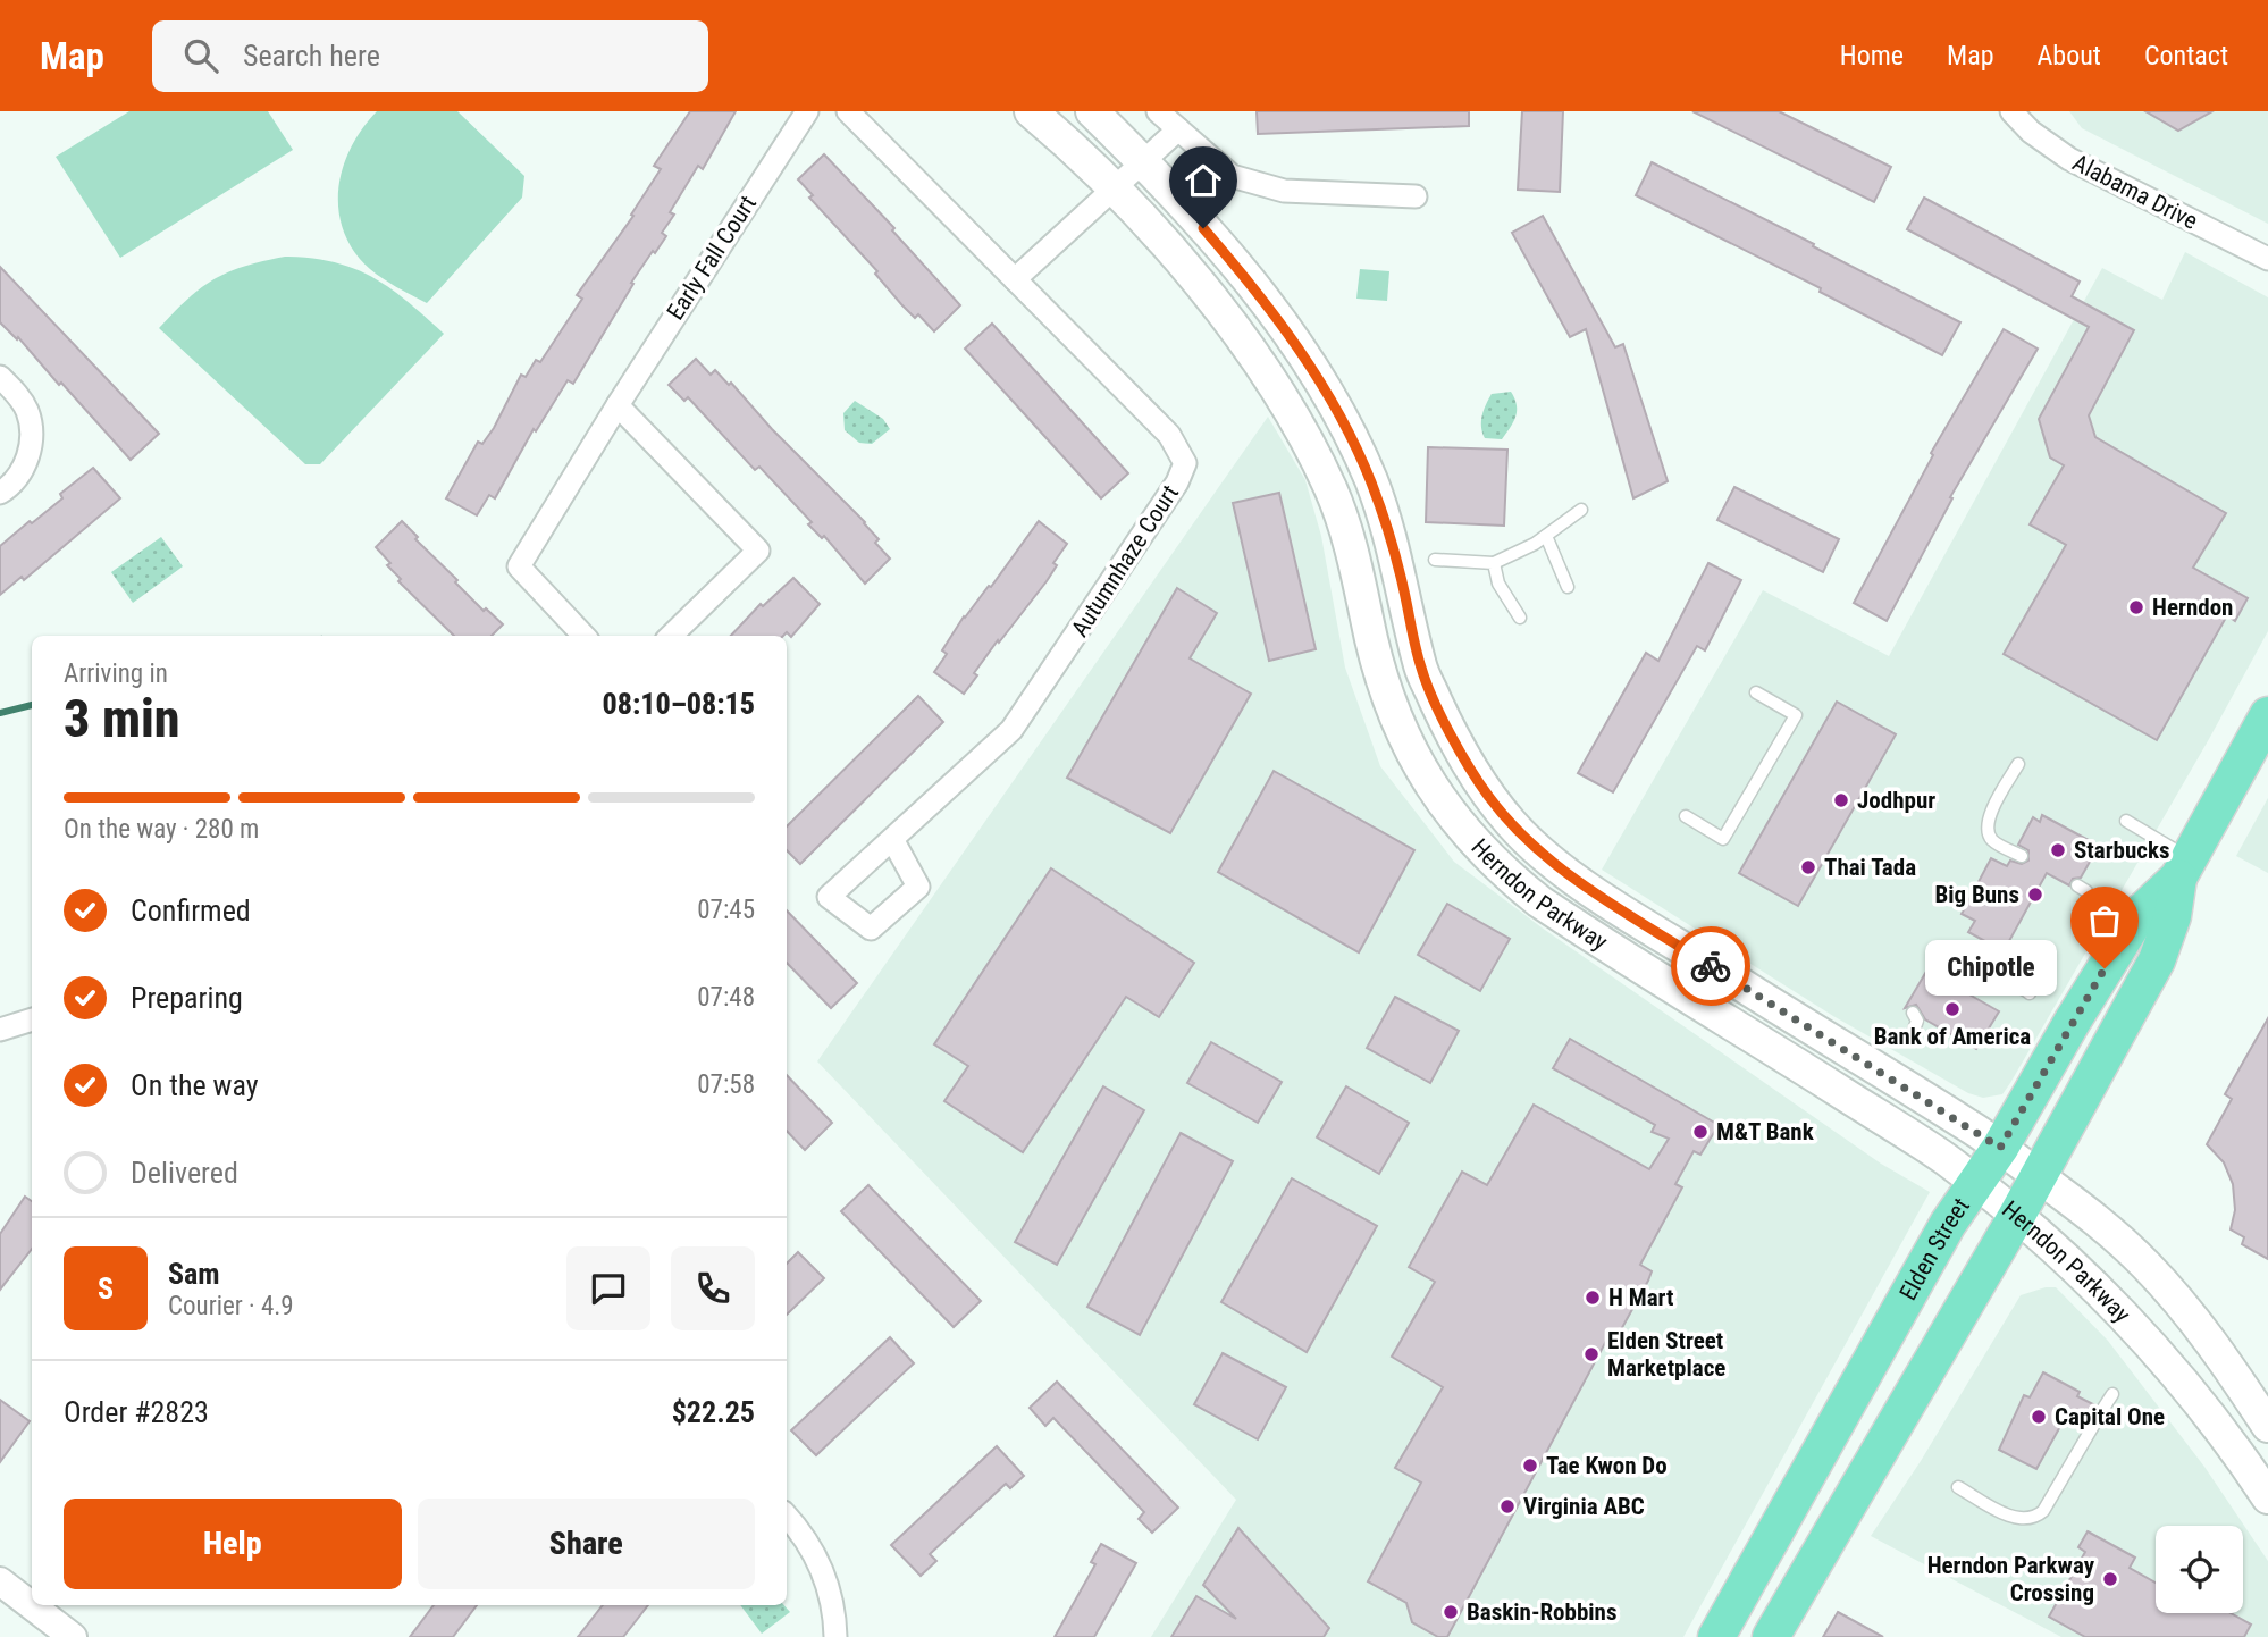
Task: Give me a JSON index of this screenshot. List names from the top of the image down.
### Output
{
  "streets": {
    "main road": ["Herndon Parkway", "Elden Street"],
    "street": ["Alabama Drive", "Early Fall Court", "Autumnhaze Court"]
  },
  "crossings": [
    ["Herndon Parkway", "Elden Street"]
  ],
  "places": [
    "Herndon",
    "Jodhpur",
    "Starbucks",
    "Thai Tada",
    "Big Buns",
    "Chipotle",
    "Bank of America",
    "M&T Bank",
    "H Mart",
    "Elden Street Marketplace",
    "Capital One",
    "Tae Kwon Do",
    "Virginia ABC",
    "Herndon Parkway Crossing",
    "Baskin-Robbins"
  ],
  "page": {
    "header": "Map",
    "search": "Search here",
    "nav": [
      "Home",
      "Map",
      "About",
      "Contact"
    ],
    "heading": ["3 min", "Arriving in", "08:10–08:15"],
    "panel": [
      "Sam",
      "Courier · 4.9",
      "Order #2823",
      "$22.25"
    ],
    "bar": "On the way · 280 m",
    "list": [
      ["Confirmed", "07:45"],
      ["Preparing", "07:48"],
      ["On the way", "07:58"],
      "Delivered"
    ],
    "bubble": "Chipotle",
    "round": "S",
    "buttons": ["Help", "Share"]
  }
}
